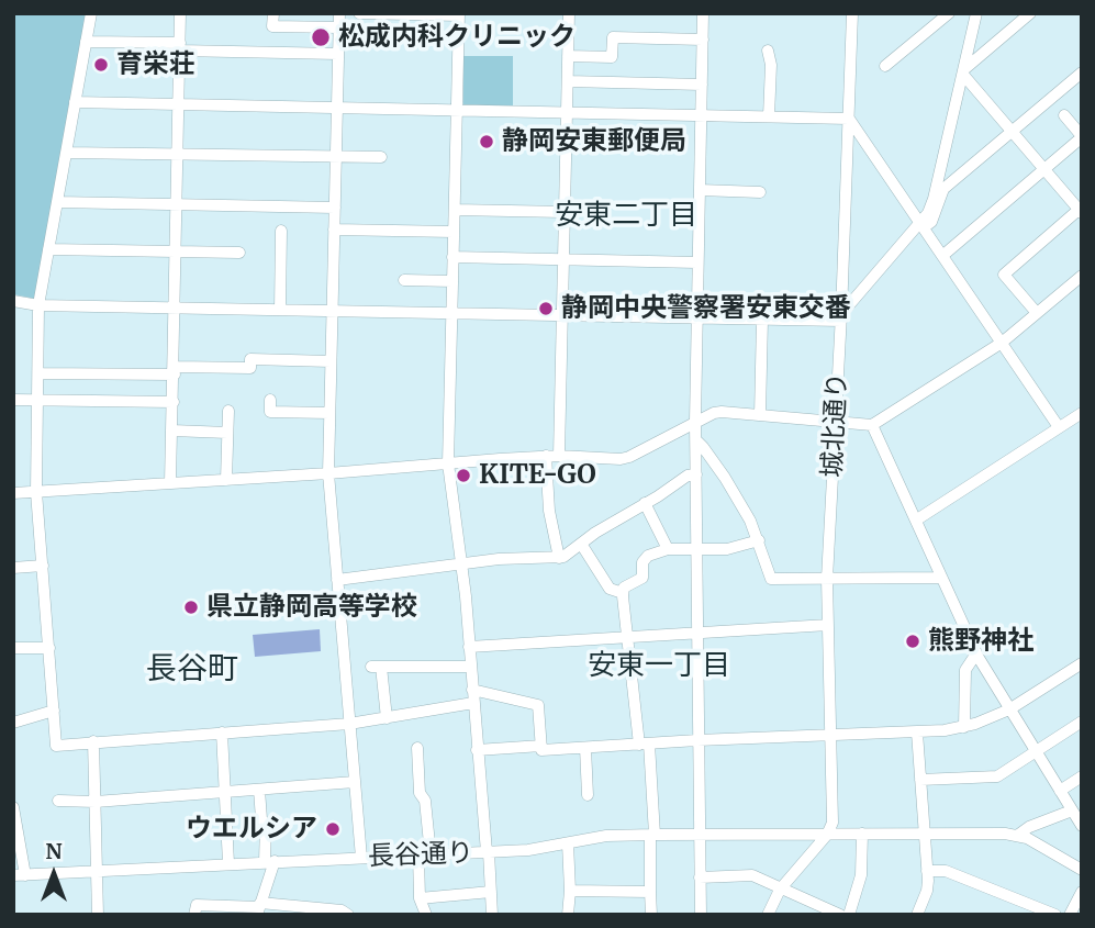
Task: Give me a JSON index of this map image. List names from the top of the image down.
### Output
{
  "streets": {
    "street": ["城北通り", "長谷通り"]
  },
  "crossings": [
    ["城北通り", "長谷通り"]
  ],
  "districts": ["安東二丁目", "安東一丁目", "長谷町"],
  "places": [
    "松成内科クリニック",
    "育栄荘",
    "静岡安東郵便局",
    "静岡中央警察署安東交番",
    "KITE-GO",
    "県立静岡高等学校",
    "熊野神社",
    "ウエルシア"
  ],
  "north": "top"
}
